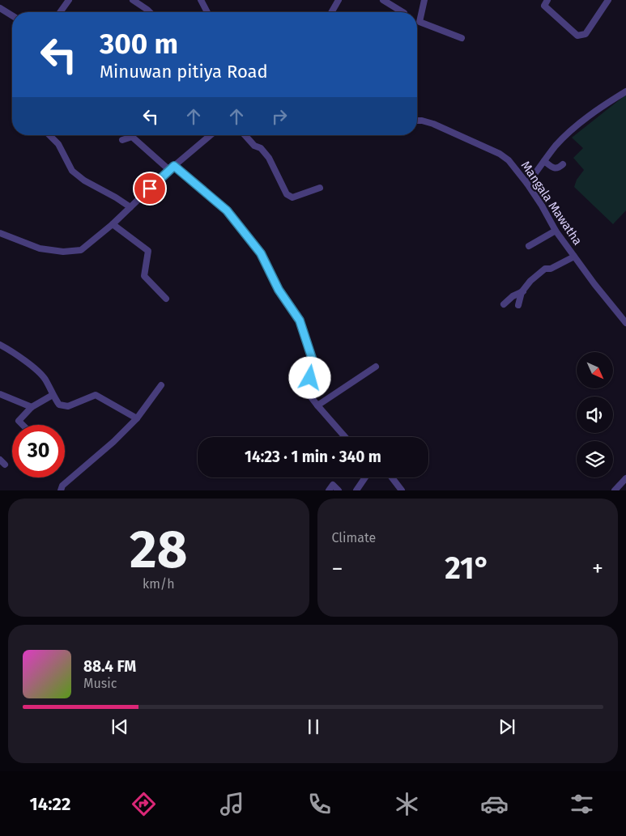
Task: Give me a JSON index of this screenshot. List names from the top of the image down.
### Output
{
  "streets": {
    "street": ["Mangala Mawatha"]
  },
  "north": "bottom right",
  "page": {
    "turn": ["300 m", "Minuwan pitiya Road"],
    "limit": "30",
    "trip": "14:23 · 1 min · 340 m",
    "tile": [
      ["28", "km/h"],
      "Climate"
    ],
    "heat": ["−", "21°", "+"],
    "song": ["88.4 FM", "Music"],
    "tabs": "14:22"
  }
}
